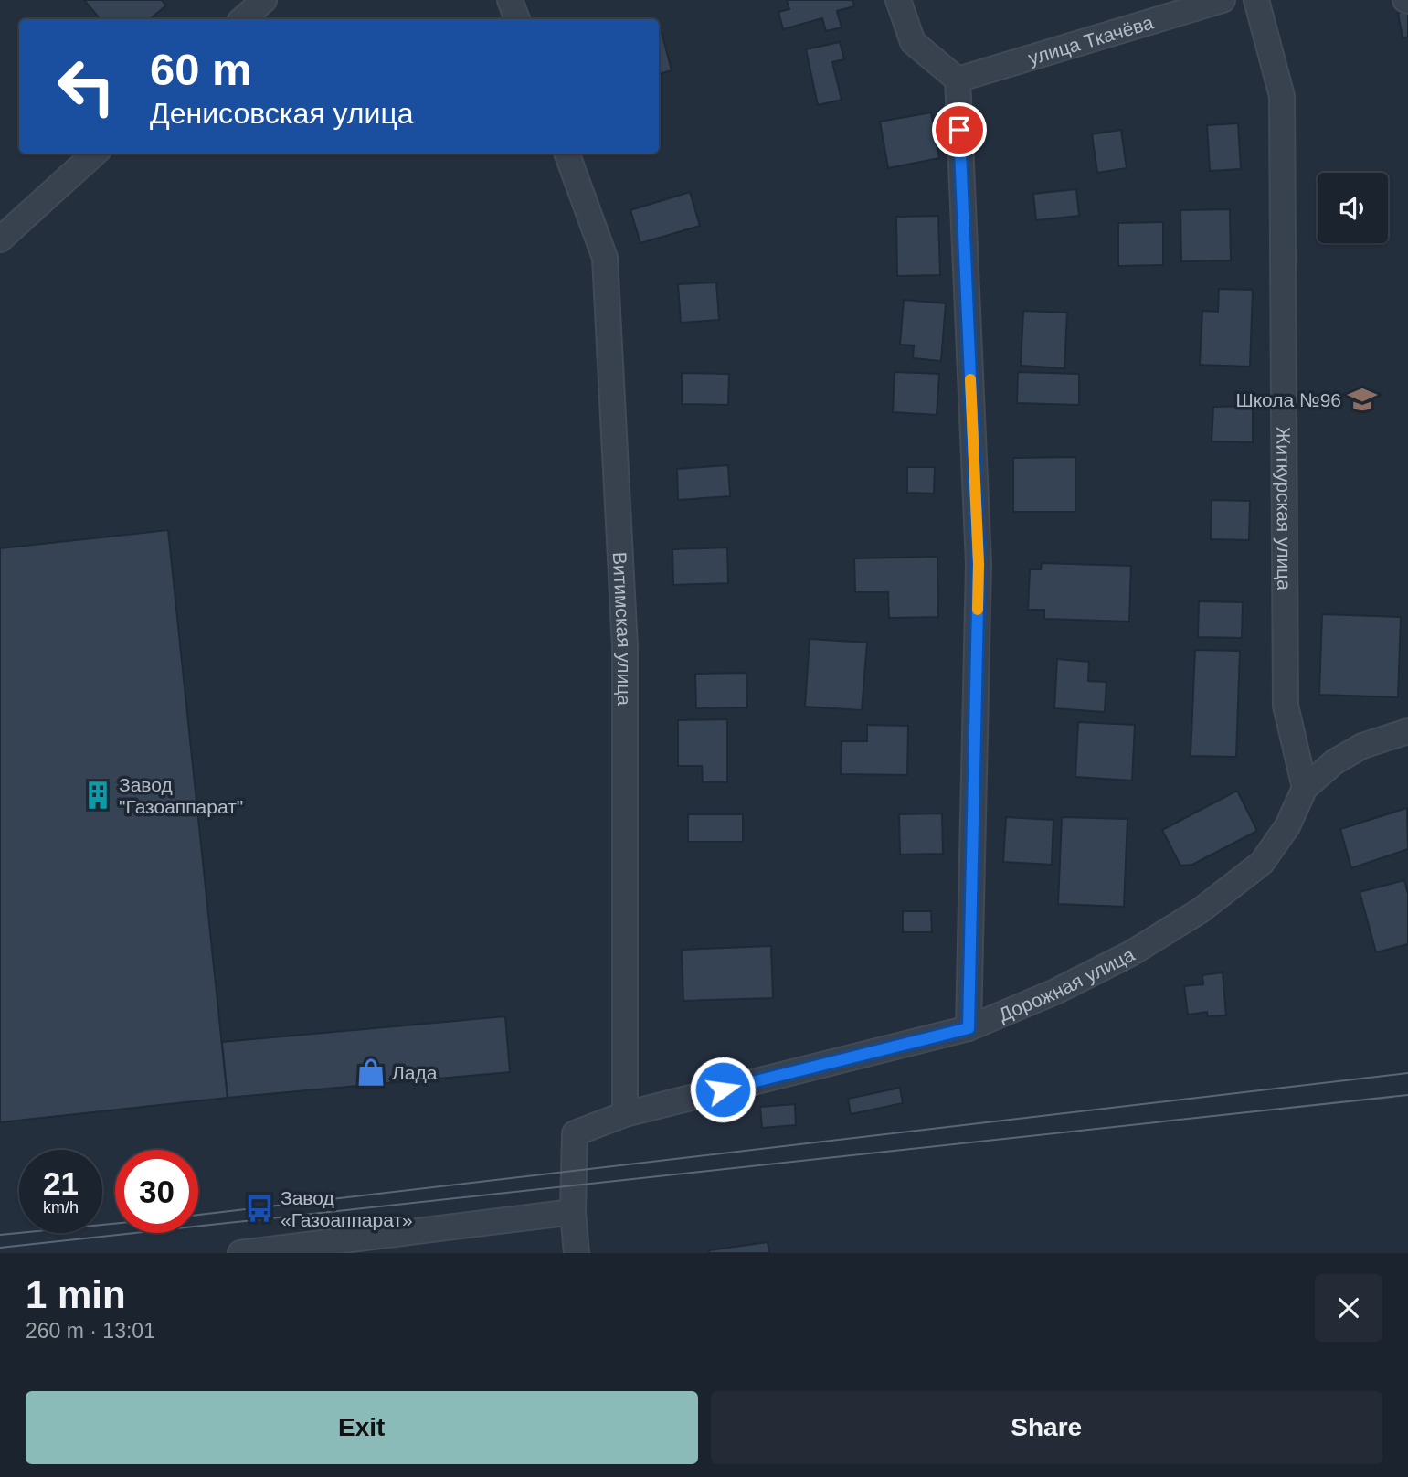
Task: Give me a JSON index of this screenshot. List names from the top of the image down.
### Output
{
  "streets": {
    "street": [
      "улица Ткачёва",
      "Житкурская улица",
      "Витимская улица",
      "Дорожная улица"
    ]
  },
  "crossings": [
    ["Житкурская улица", "Дорожная улица"],
    ["Витимская улица", "Дорожная улица"]
  ],
  "places": {
    "school or university": ["Школа №96"],
    "building": ["Завод \"Газоаппарат\""],
    "shop": ["Лада"],
    "bus stop": ["Завод «Газоаппарат»"]
  },
  "page": {
    "turn": ["60 m", "Денисовская улица"],
    "speed": "21 km/h",
    "limit": "30",
    "heading": ["1 min", "260 m · 13:01"],
    "buttons": ["Exit", "Share"]
  }
}
